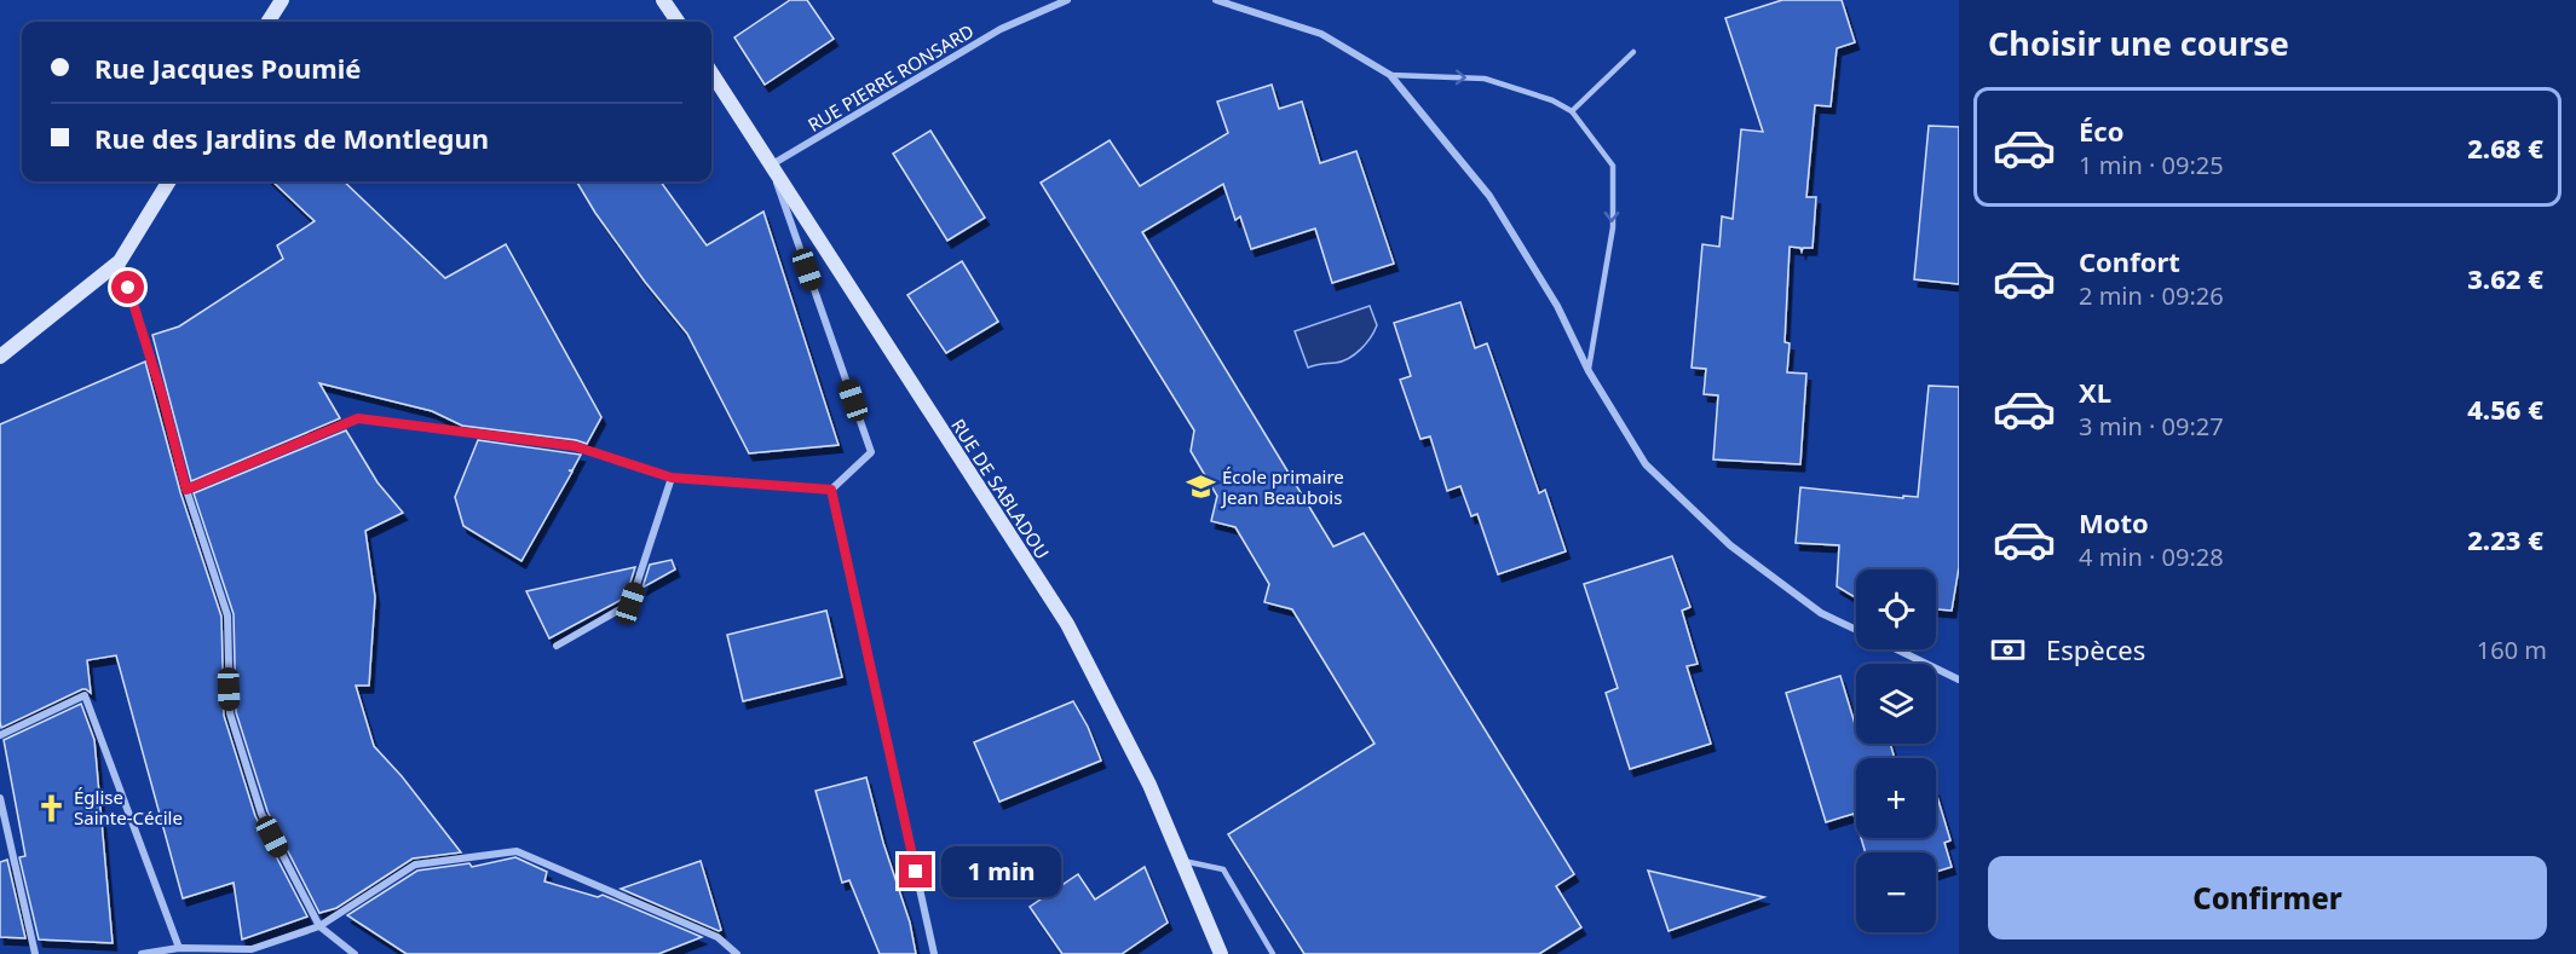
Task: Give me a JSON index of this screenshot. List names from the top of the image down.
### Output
{
  "streets": {
    "street": ["RUE PIERRE RONSARD", "RUE DE SABLADOU"]
  },
  "crossings": [
    ["RUE PIERRE RONSARD", "RUE DE SABLADOU"]
  ],
  "places": {
    "school or university": ["École primaire Jean Beaubois"],
    "church": ["Église Sainte-Cécile"]
  },
  "page": {
    "heading": "Choisir une course",
    "banner": ["Rue Jacques Poumié", "Rue des Jardins de Montlegun"],
    "list": [
      {
        "name": "Éco",
        "note": "1 min · 09:25",
        "value": "2.68 €"
      },
      {
        "name": "Confort",
        "note": "2 min · 09:26",
        "value": "3.62 €"
      },
      {
        "name": "XL",
        "note": "3 min · 09:27",
        "value": "4.56 €"
      },
      {
        "name": "Moto",
        "note": "4 min · 09:28",
        "value": "2.23 €"
      }
    ],
    "map_buttons": ["+", "−"],
    "pay": ["Espèces", "160 m"],
    "buttons": "Confirmer",
    "bubble": "1 min"
  }
}
